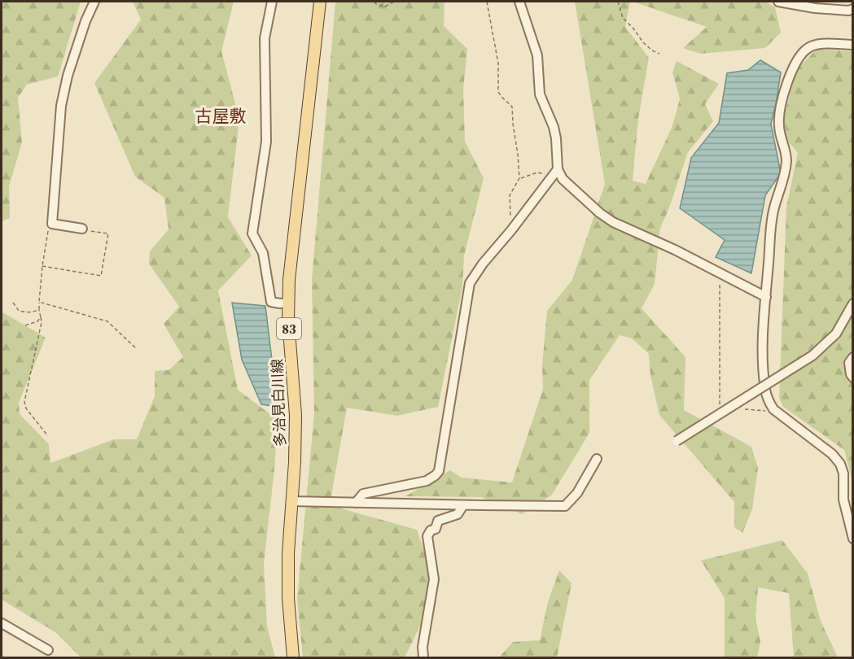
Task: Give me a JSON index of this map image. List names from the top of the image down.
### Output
{
  "streets": {
    "main road": ["83", "多治見白川線"]
  },
  "districts": ["古屋敷"]
}
